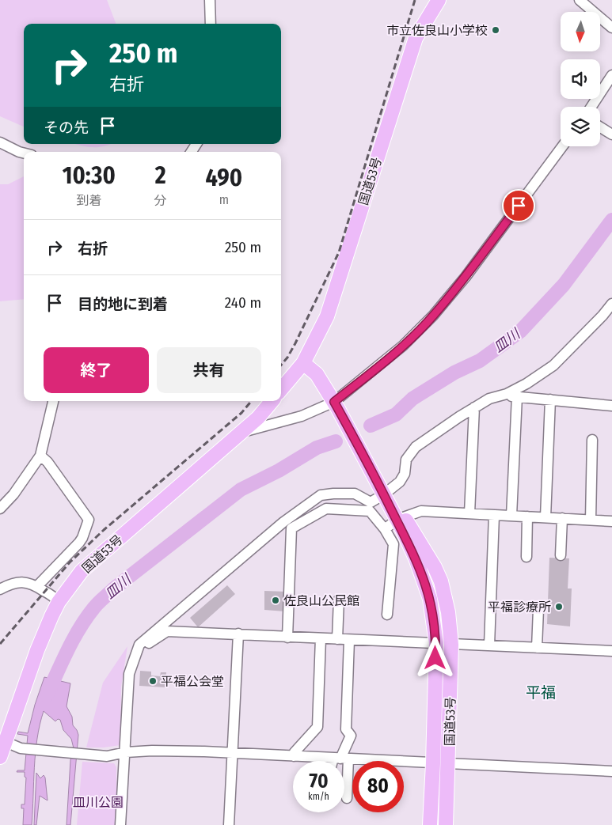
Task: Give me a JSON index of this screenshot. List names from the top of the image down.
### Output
{
  "streets": {
    "highway": ["国道53号"]
  },
  "districts": ["平福"],
  "water": ["皿川"],
  "parks": ["皿川公園"],
  "places": [
    "市立佐良山小学校",
    "佐良山公民館",
    "平福診療所",
    "平福公会堂"
  ],
  "north": "bottom",
  "page": {
    "turn": ["250 m", "右折"],
    "then": "その先",
    "eta": [
      "10:30",
      "到着",
      "2",
      "分",
      "490",
      "m"
    ],
    "list": [
      {
        "name": "右折",
        "value": "250 m"
      },
      {
        "name": "目的地に到着",
        "value": "240 m"
      }
    ],
    "buttons": ["終了", "共有"],
    "speed": "70 km/h",
    "limit": "80"
  }
}
